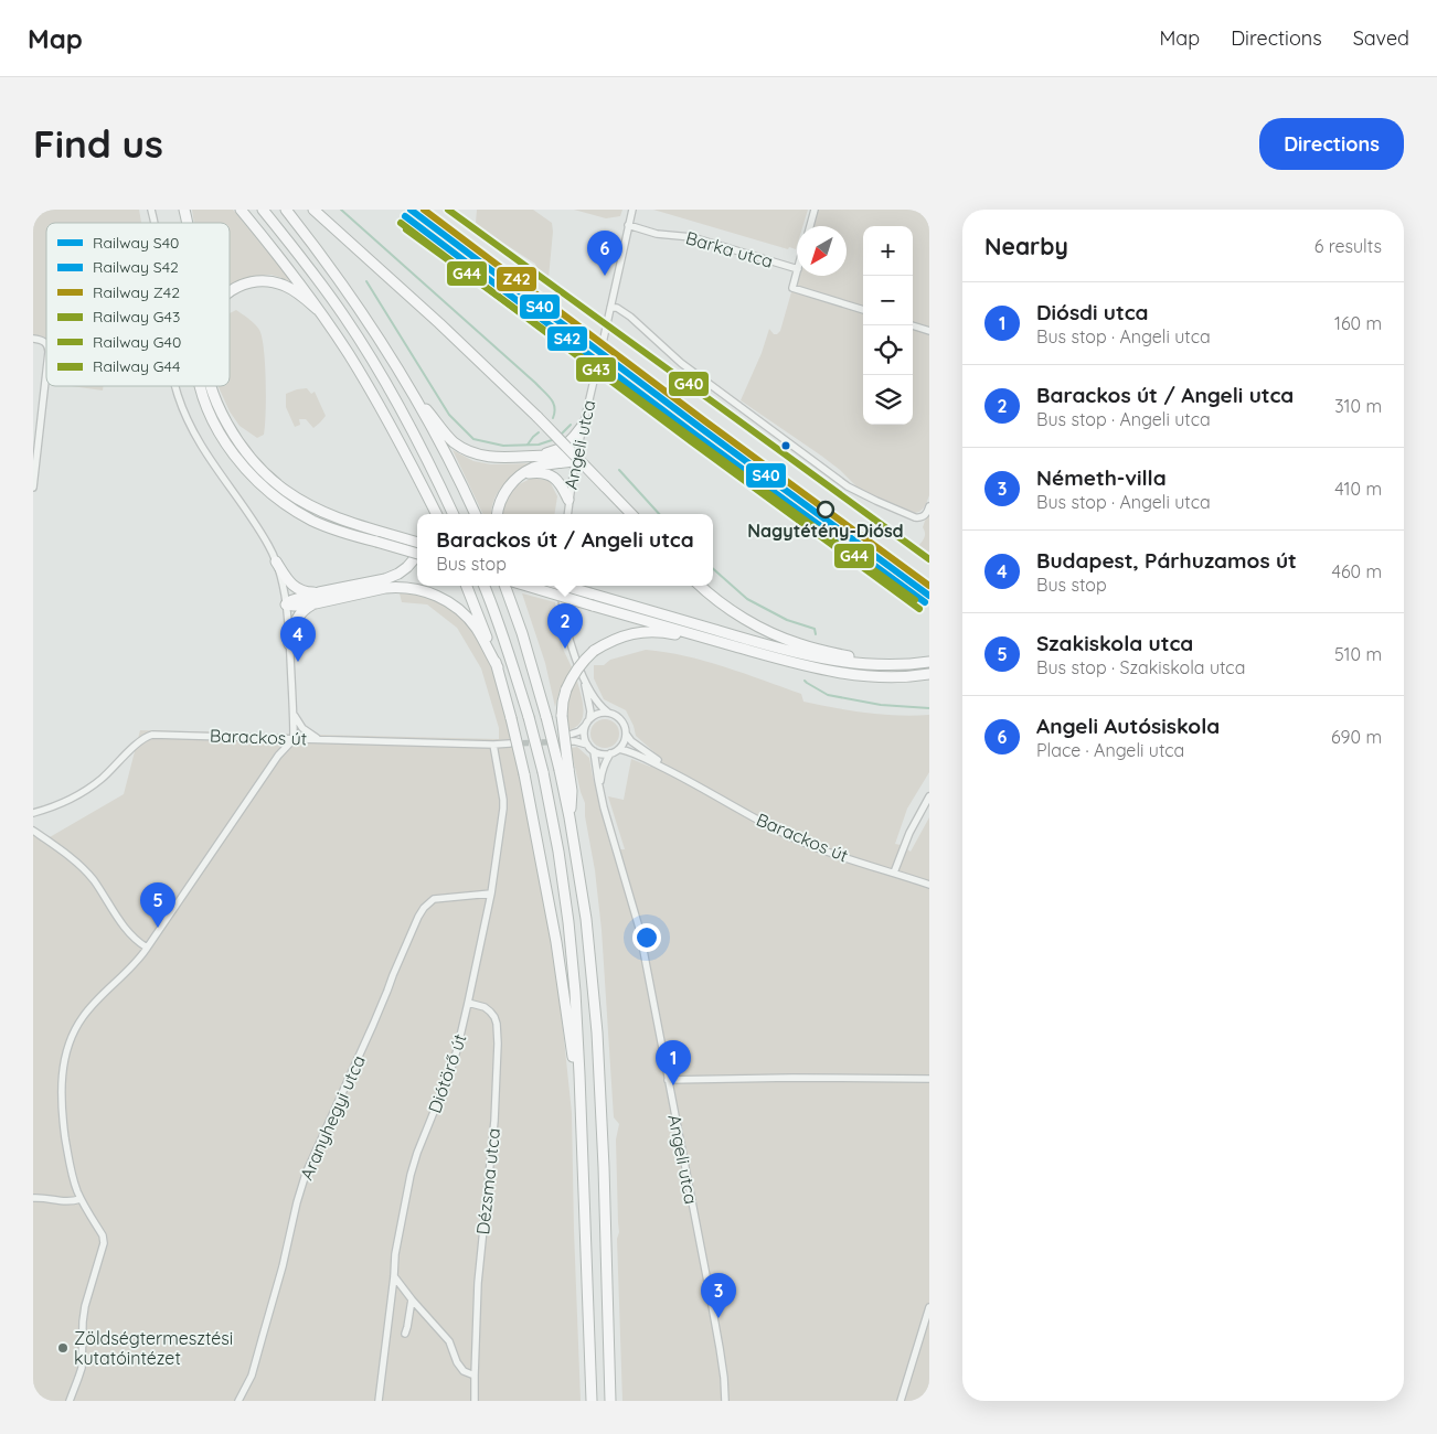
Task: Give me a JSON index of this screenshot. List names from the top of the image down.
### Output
{
  "streets": {
    "street": [
      "Barka utca",
      "Angeli utca",
      "Barackos út",
      "Diótörő út",
      "Aranyhegyi utca",
      "Dézsma utca"
    ]
  },
  "crossings": [
    ["Barka utca", "Angeli utca"],
    ["Angeli utca", "Barackos út"],
    ["Barackos út", "Diótörő út"],
    ["Diótörő út", "Aranyhegyi utca"],
    ["Diótörő út", "Dézsma utca"]
  ],
  "places": ["Nagytétény-Diósd", "Zöldségtermesztési kutatóintézet"],
  "lines": [
    "rail line S40",
    "rail line Z42",
    "rail line G40",
    "rail line S42",
    "rail line G43",
    "rail line G44"
  ],
  "legend": [
    "Railway S40",
    "Railway S42",
    "Railway Z42",
    "Railway G43",
    "Railway G40",
    "Railway G44"
  ],
  "north": "bottom left",
  "page": {
    "header": "Map",
    "nav": ["Map", "Directions", "Saved"],
    "buttons": "Directions",
    "title": "Find us",
    "heading": ["Nearby", "6 results"],
    "map_buttons": ["+", "−"],
    "pins": [
      "6",
      "2",
      "4",
      "5",
      "1",
      "3"
    ],
    "list": [
      {
        "mark": "1",
        "name": "Diósdi utca",
        "note": "Bus stop · Angeli utca",
        "value": "160 m"
      },
      {
        "mark": "2",
        "name": "Barackos út / Angeli utca",
        "note": "Bus stop · Angeli utca",
        "value": "310 m"
      },
      {
        "mark": "3",
        "name": "Németh-villa",
        "note": "Bus stop · Angeli utca",
        "value": "410 m"
      },
      {
        "mark": "4",
        "name": "Budapest, Párhuzamos út",
        "note": "Bus stop",
        "value": "460 m"
      },
      {
        "mark": "5",
        "name": "Szakiskola utca",
        "note": "Bus stop · Szakiskola utca",
        "value": "510 m"
      },
      {
        "mark": "6",
        "name": "Angeli Autósiskola",
        "note": "Place · Angeli utca",
        "value": "690 m"
      }
    ],
    "popup": ["Barackos út / Angeli utca", "Bus stop"]
  }
}
